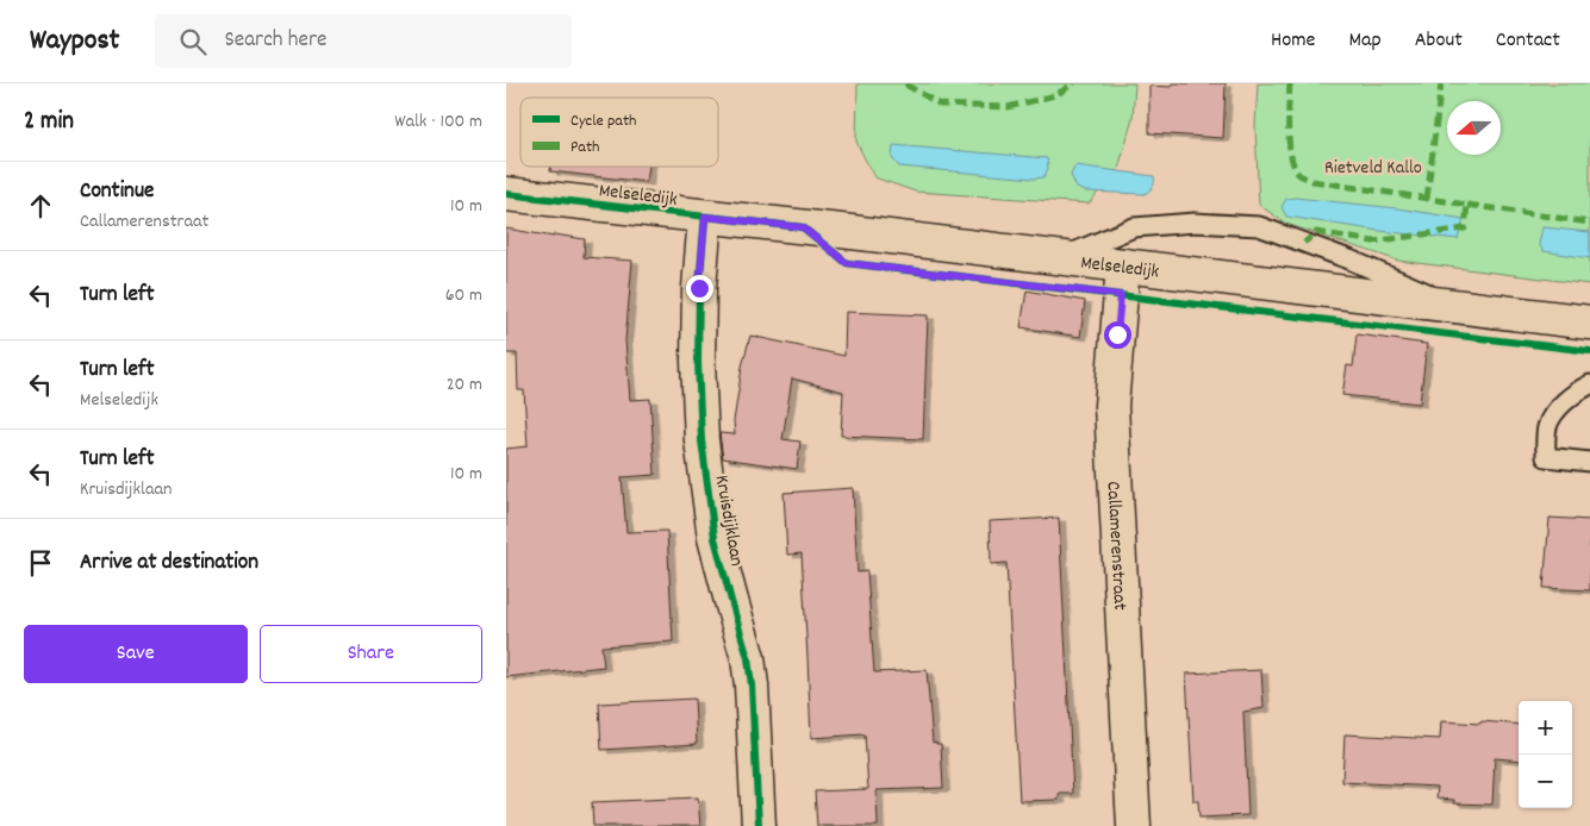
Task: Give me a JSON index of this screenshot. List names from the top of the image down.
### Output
{
  "streets": {
    "street": ["Melseledijk", "Kruisdijklaan", "Callamerenstraat"]
  },
  "crossings": [
    ["Melseledijk", "Kruisdijklaan"],
    ["Melseledijk", "Callamerenstraat"]
  ],
  "parks": ["Rietveld Kallo"],
  "legend": ["Cycle path", "Path"],
  "north": "left",
  "page": {
    "header": "Waypost",
    "search": "Search here",
    "nav": [
      "Home",
      "Map",
      "About",
      "Contact"
    ],
    "heading": ["2 min", "Walk · 100 m"],
    "list": [
      ["Continue", "Callamerenstraat", "10 m"],
      ["Turn left", "60 m"],
      ["Turn left", "Melseledijk", "20 m"],
      ["Turn left", "Kruisdijklaan", "10 m"],
      "Arrive at destination"
    ],
    "buttons": ["Save", "Share"],
    "map_buttons": ["+", "−"]
  }
}
